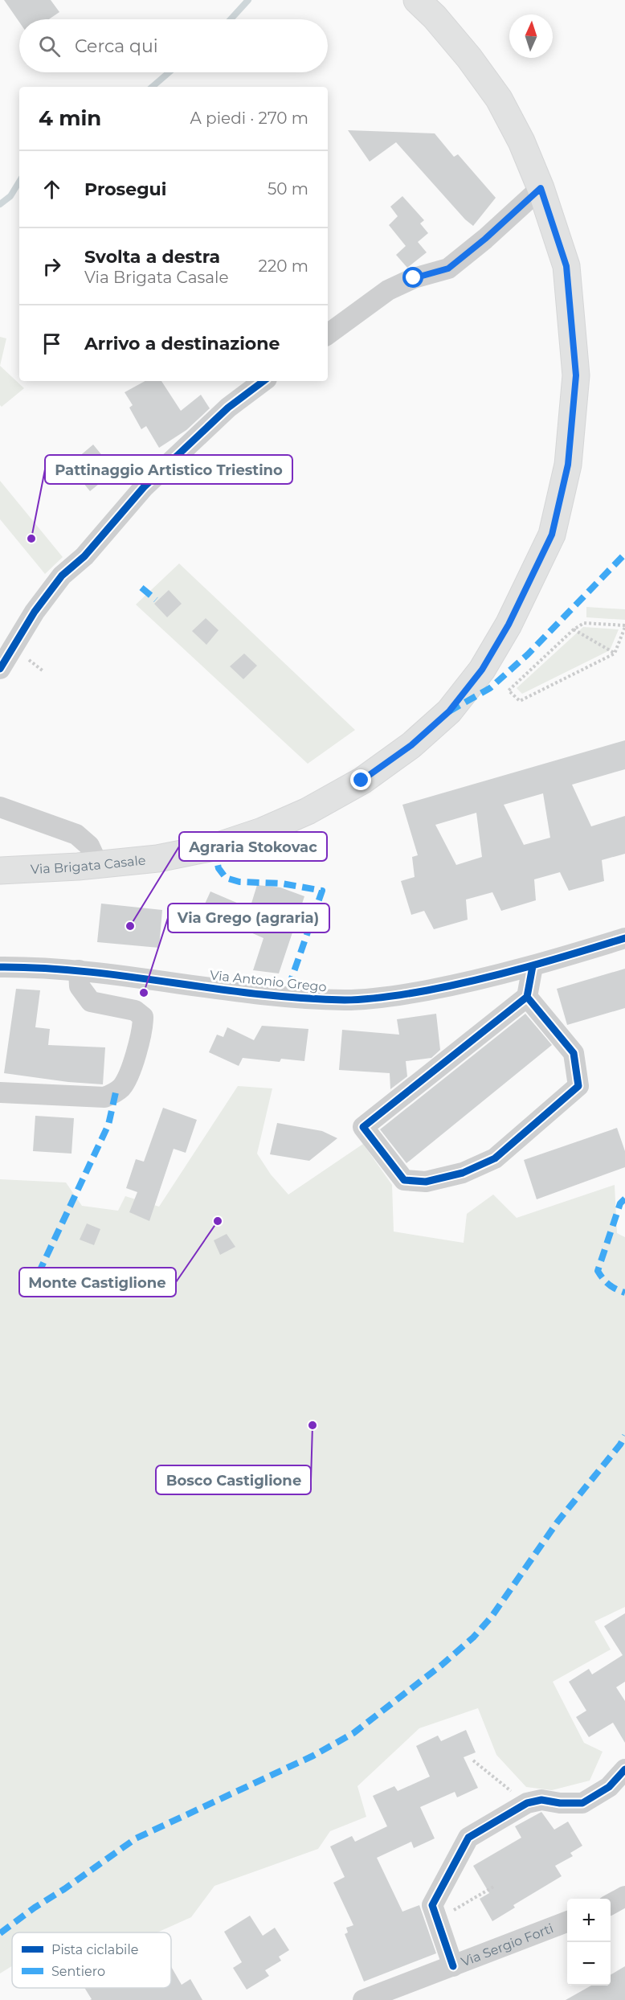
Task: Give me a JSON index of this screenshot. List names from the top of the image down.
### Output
{
  "streets": {
    "main road": ["Via Brigata Casale"],
    "street": ["Via Antonio Grego", "Via Sergio Forti"]
  },
  "places": [
    "Pattinaggio Artistico Triestino",
    "Agraria Stokovac",
    "Via Grego (agraria)",
    "Monte Castiglione",
    "Bosco Castiglione"
  ],
  "legend": ["Pista ciclabile", "Sentiero"],
  "north": "top",
  "page": {
    "search": "Cerca qui",
    "heading": ["4 min", "A piedi · 270 m"],
    "list": [
      ["Prosegui", "50 m"],
      ["Svolta a destra", "Via Brigata Casale", "220 m"],
      "Arrivo a destinazione"
    ],
    "map_buttons": ["+", "−"]
  }
}
